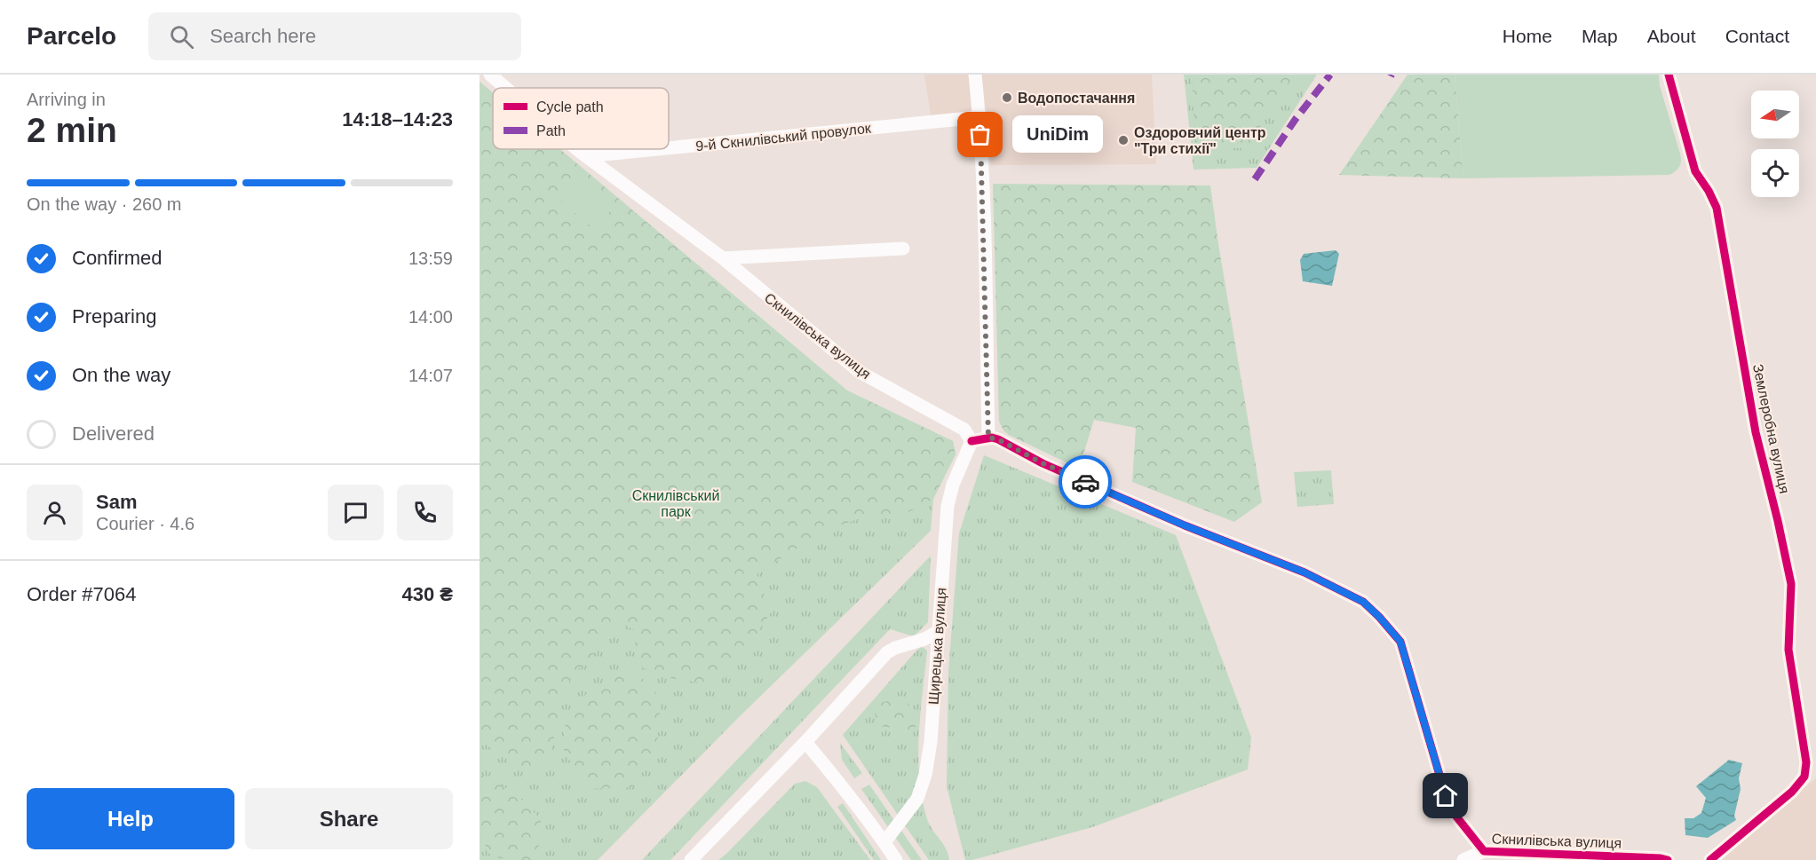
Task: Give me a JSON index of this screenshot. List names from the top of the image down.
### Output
{
  "streets": {
    "street": [
      "9-й Скнилівський провулок",
      "Скнилівська вулиця",
      "Землеробна вулиця",
      "Щирецька вулиця"
    ]
  },
  "crossings": [
    ["9-й Скнилівський провулок", "Скнилівська вулиця"],
    ["Скнилівська вулиця", "Щирецька вулиця"]
  ],
  "parks": ["Скнилівський парк"],
  "places": ["Водопостачання", "UniDim", "Оздоровчий центр \"Три стихії\""],
  "legend": ["Cycle path", "Path"],
  "north": "left",
  "page": {
    "header": "Parcelo",
    "search": "Search here",
    "nav": [
      "Home",
      "Map",
      "About",
      "Contact"
    ],
    "heading": ["2 min", "Arriving in", "14:18–14:23"],
    "panel": [
      "Sam",
      "Courier · 4.6",
      "Order #7064",
      "430 ₴"
    ],
    "bubble": "UniDim",
    "bar": "On the way · 260 m",
    "list": [
      ["Confirmed", "13:59"],
      ["Preparing", "14:00"],
      ["On the way", "14:07"],
      "Delivered"
    ],
    "buttons": ["Help", "Share"]
  }
}
